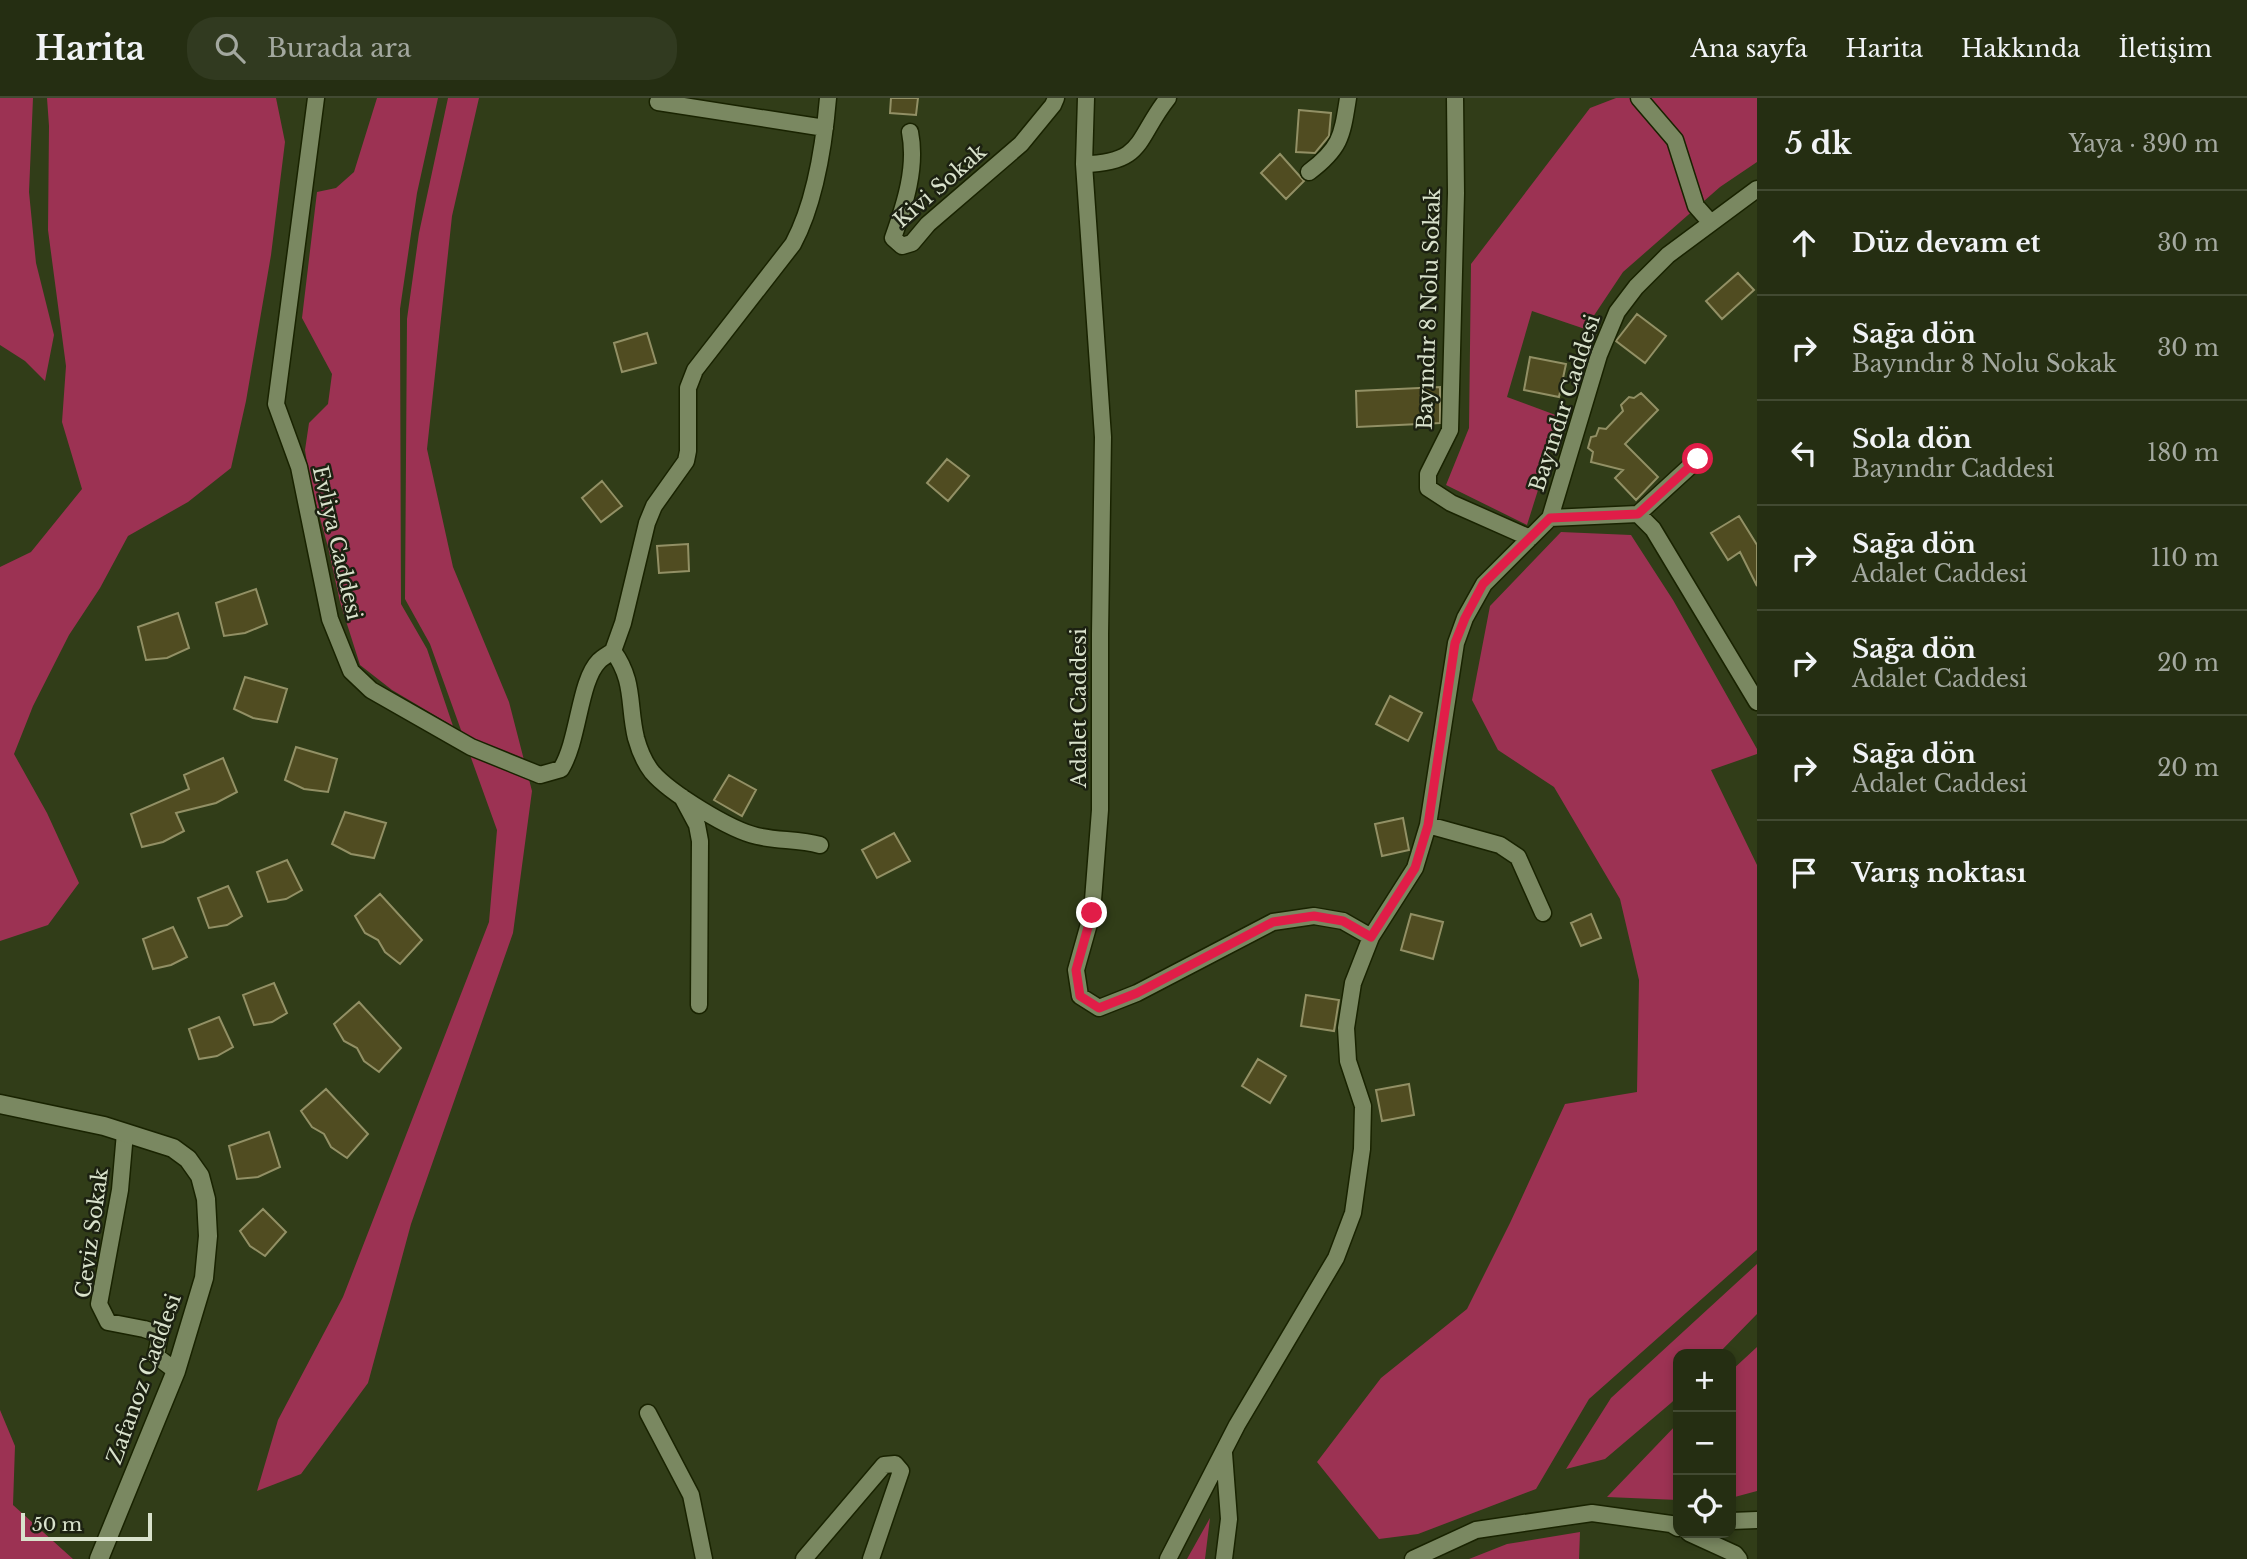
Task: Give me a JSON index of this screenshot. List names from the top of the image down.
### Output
{
  "streets": {
    "street": [
      "Kivi Sokak",
      "Bayındır 8 Nolu Sokak",
      "Bayındır Caddesi",
      "Evliya Caddesi",
      "Adalet Caddesi",
      "Ceviz Sokak",
      "Zafanoz Caddesi"
    ]
  },
  "crossings": [
    ["Bayındır 8 Nolu Sokak", "Bayındır Caddesi"],
    ["Bayındır Caddesi", "Adalet Caddesi"],
    ["Ceviz Sokak", "Zafanoz Caddesi"]
  ],
  "scale_bar": "50 m",
  "page": {
    "header": "Harita",
    "search": "Burada ara",
    "nav": [
      "Ana sayfa",
      "Harita",
      "Hakkında",
      "İletişim"
    ],
    "heading": ["5 dk", "Yaya · 390 m"],
    "list": [
      ["Düz devam et", "30 m"],
      ["Sağa dön", "Bayındır 8 Nolu Sokak", "30 m"],
      ["Sola dön", "Bayındır Caddesi", "180 m"],
      ["Sağa dön", "Adalet Caddesi", "110 m"],
      ["Sağa dön", "Adalet Caddesi", "20 m"],
      ["Sağa dön", "Adalet Caddesi", "20 m"],
      "Varış noktası"
    ],
    "map_buttons": ["+", "−"],
    "scale": "50 m"
  }
}
